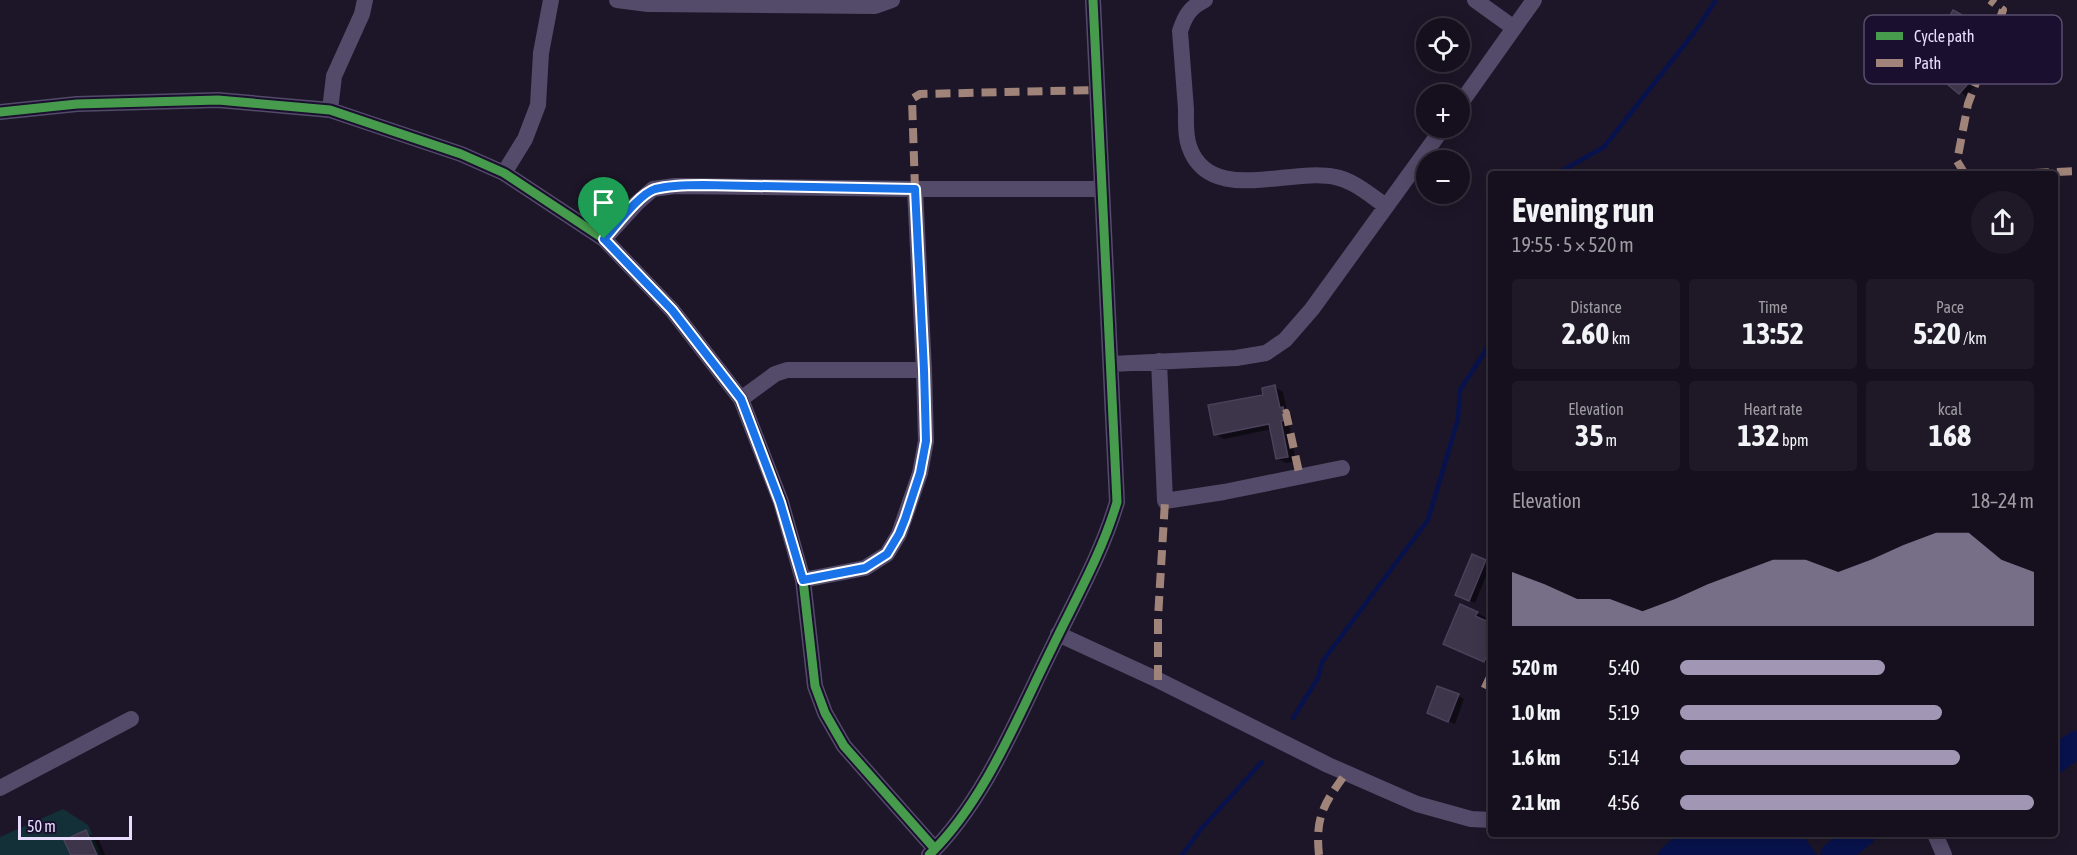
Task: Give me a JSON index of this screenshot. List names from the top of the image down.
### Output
{
  "legend": ["Cycle path", "Path"],
  "scale_bar": "50 m",
  "page": {
    "map_buttons": ["+", "−"],
    "heading": ["Evening run", "19:55 · 5 × 520 m"],
    "stats": [
      ["Distance", "2.60 km"],
      ["Time", "13:52"],
      ["Pace", "5:20 /km"],
      ["Elevation", "35 m"],
      ["Heart rate", "132 bpm"],
      ["kcal", "168"]
    ],
    "chart": ["Elevation", "18–24 m"],
    "list": [
      {
        "name": "520 m",
        "note": "5:40"
      },
      {
        "name": "1.0 km",
        "note": "5:19"
      },
      {
        "name": "1.6 km",
        "note": "5:14"
      },
      {
        "name": "2.1 km",
        "note": "4:56"
      }
    ],
    "scale": "50 m"
  }
}
